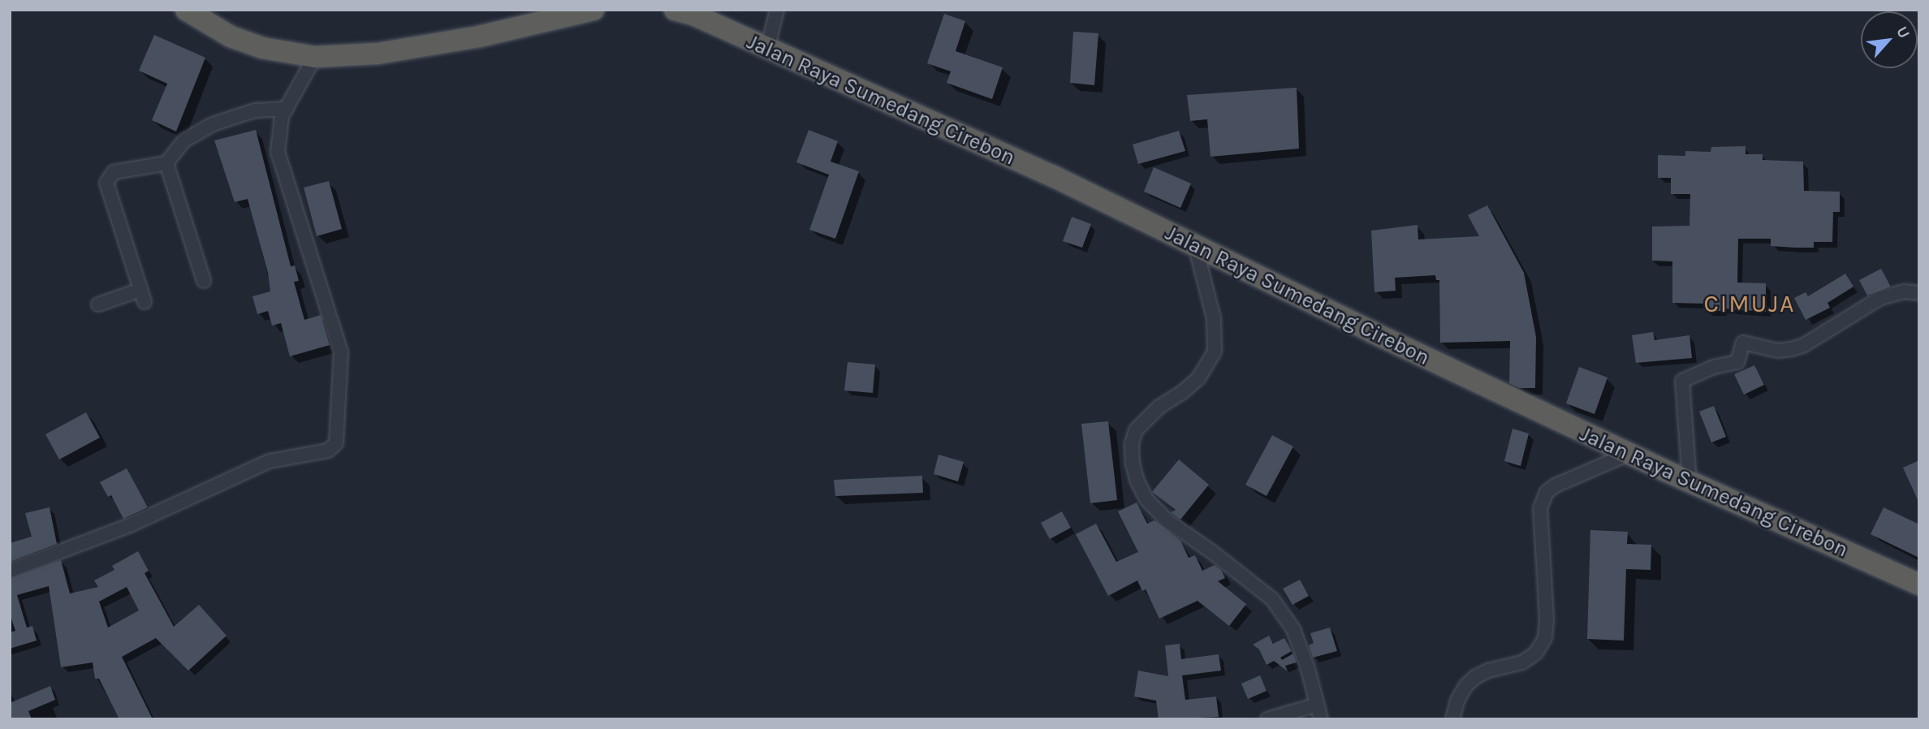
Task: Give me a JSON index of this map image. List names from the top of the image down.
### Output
{
  "streets": {
    "highway": ["Jalan Raya Sumedang Cirebon"]
  },
  "districts": ["CIMUJA"],
  "north": "top right"
}
